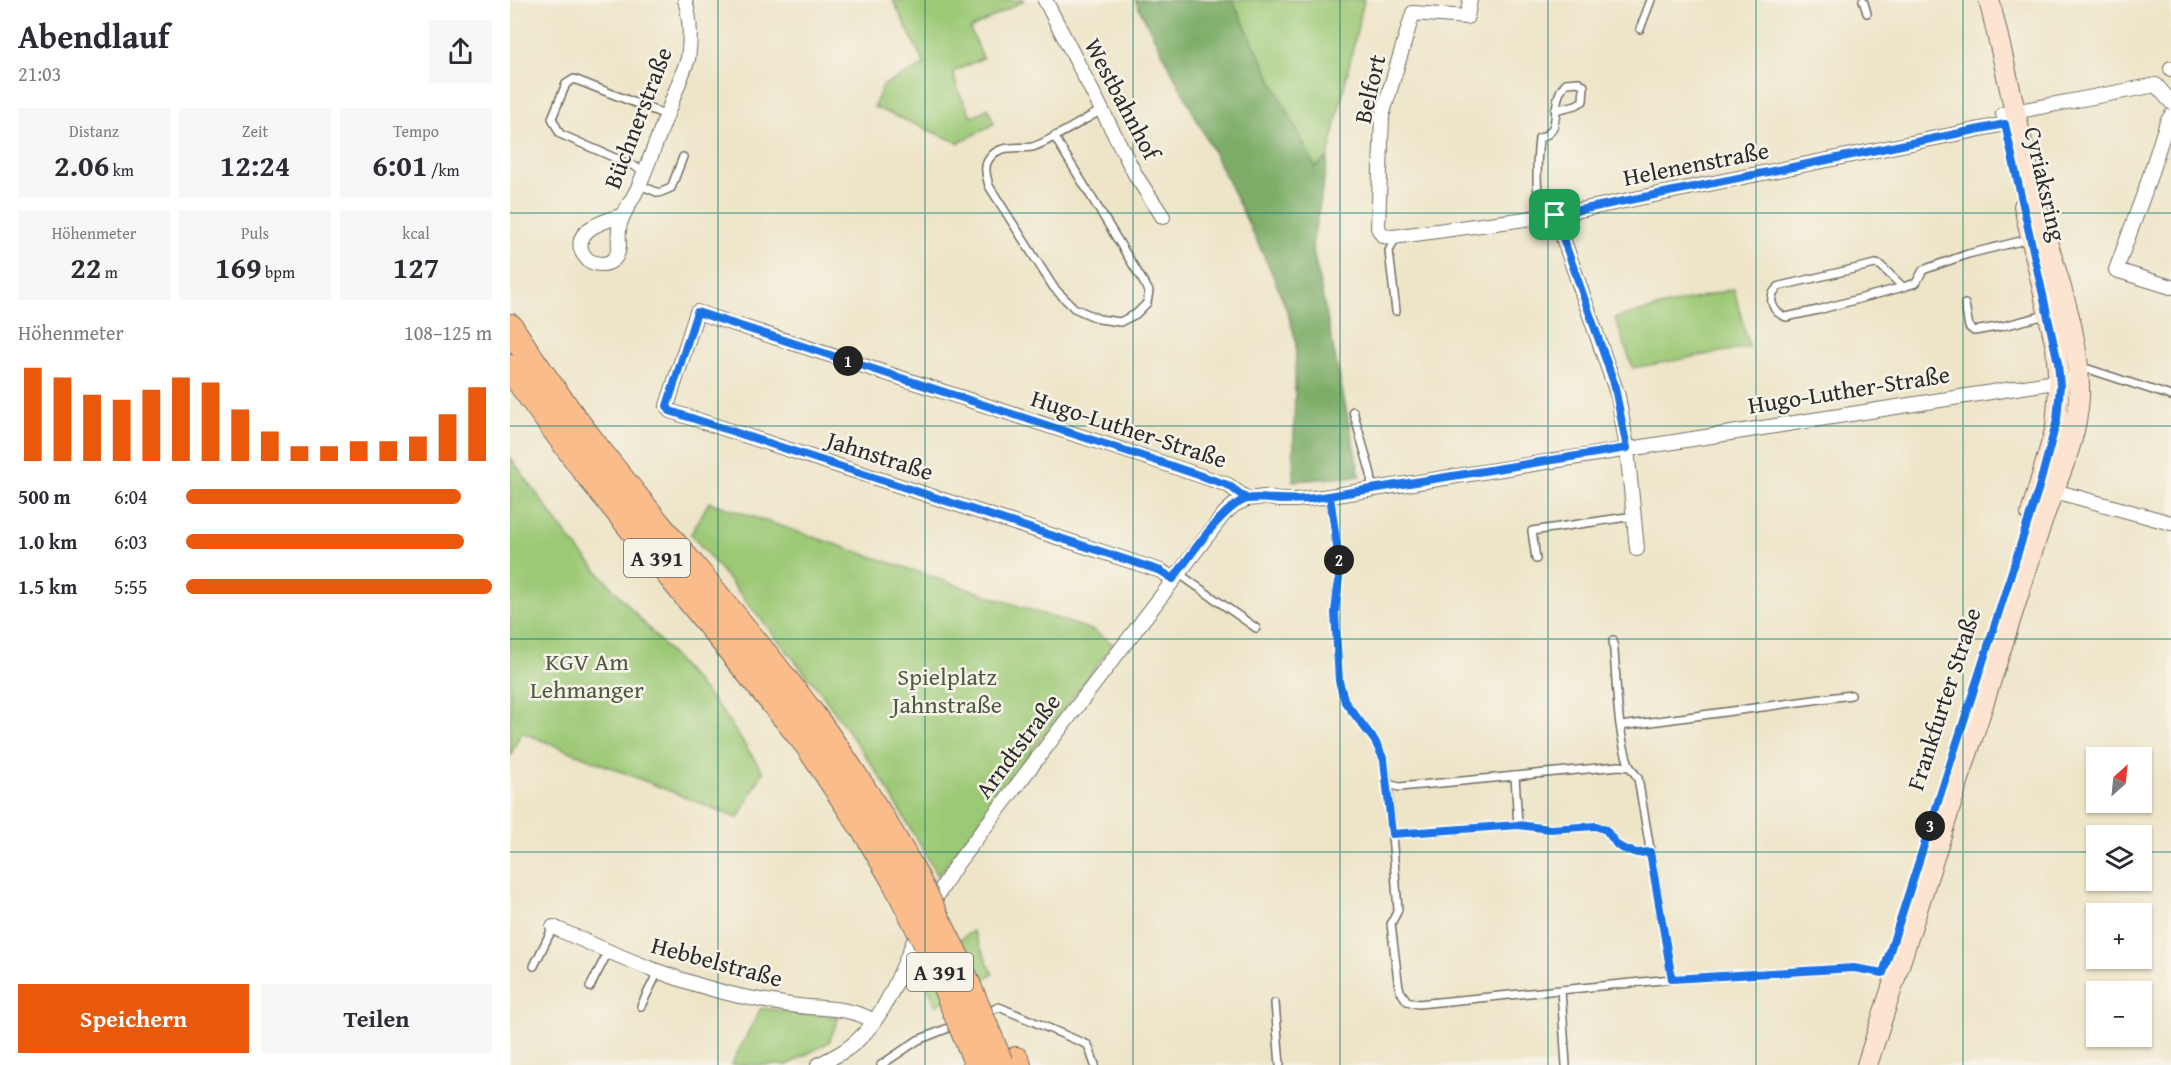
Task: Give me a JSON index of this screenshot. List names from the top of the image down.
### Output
{
  "streets": {
    "highway": ["A 391"],
    "main road": ["Cyriaksring", "Frankfurter Straße"],
    "street": [
      "Belfort",
      "Westbahnhof",
      "Büchnerstraße",
      "Helenenstraße",
      "Hugo-Luther-Straße",
      "Jahnstraße",
      "Arndtstraße",
      "Hebbelstraße"
    ]
  },
  "crossings": [
    ["Belfort", "Helenenstraße"],
    ["Helenenstraße", "Cyriaksring"],
    ["Cyriaksring", "Hugo-Luther-Straße"],
    ["Cyriaksring", "Frankfurter Straße"],
    ["Hugo-Luther-Straße", "Jahnstraße"],
    ["Hugo-Luther-Straße", "Frankfurter Straße"],
    ["Hugo-Luther-Straße", "Arndtstraße"],
    ["Jahnstraße", "Arndtstraße"],
    ["Arndtstraße", "Hebbelstraße"]
  ],
  "parks": ["KGV Am Lehmanger", "Spielplatz Jahnstraße"],
  "north": "top right",
  "page": {
    "heading": ["Abendlauf", "21:03"],
    "stats": [
      ["Distanz", "2.06 km"],
      ["Zeit", "12:24"],
      ["Tempo", "6:01 /km"],
      ["Höhenmeter", "22 m"],
      ["Puls", "169 bpm"],
      ["kcal", "127"]
    ],
    "chart": ["Höhenmeter", "108–125 m"],
    "pins": ["1", "2", "3"],
    "list": [
      {
        "name": "500 m",
        "note": "6:04"
      },
      {
        "name": "1.0 km",
        "note": "6:03"
      },
      {
        "name": "1.5 km",
        "note": "5:55"
      }
    ],
    "map_buttons": ["+", "−"],
    "buttons": ["Speichern", "Teilen"]
  }
}
